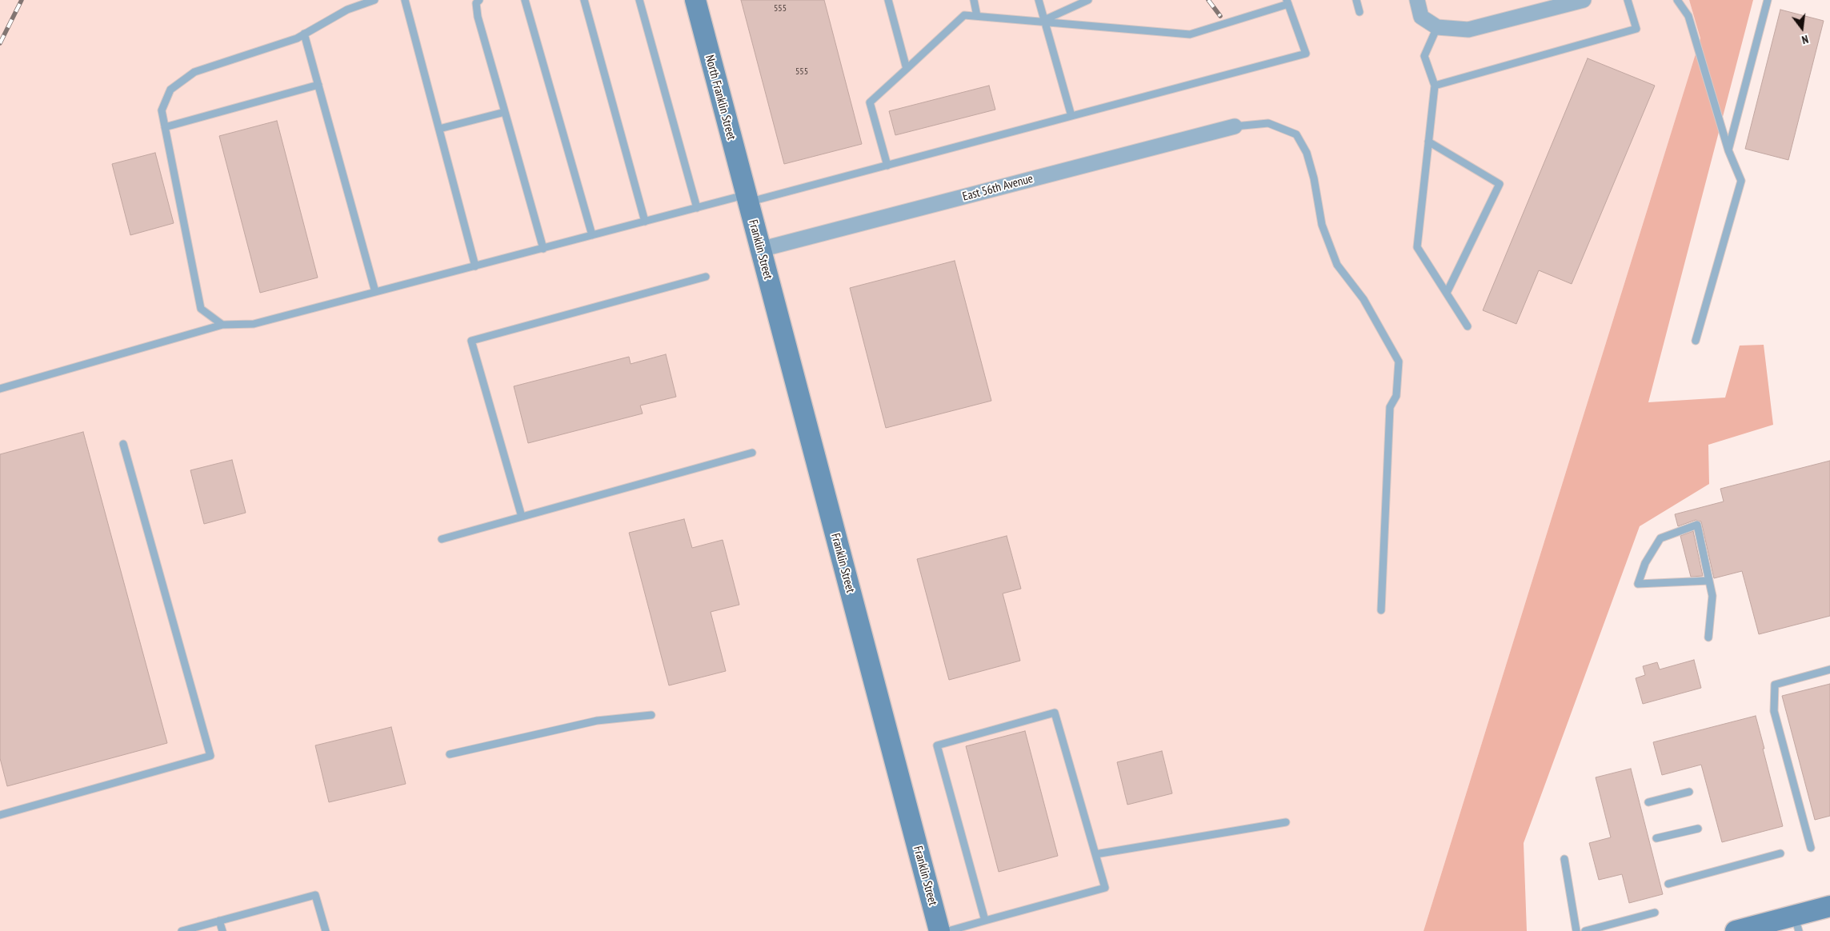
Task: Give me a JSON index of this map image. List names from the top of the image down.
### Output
{
  "streets": {
    "street": ["North Franklin Street", "East 56th Avenue", "Franklin Street"]
  },
  "crossings": [
    ["North Franklin Street", "Franklin Street"],
    ["East 56th Avenue", "Franklin Street"]
  ],
  "house_numbers": ["555", "555"],
  "north": "bottom"
}
